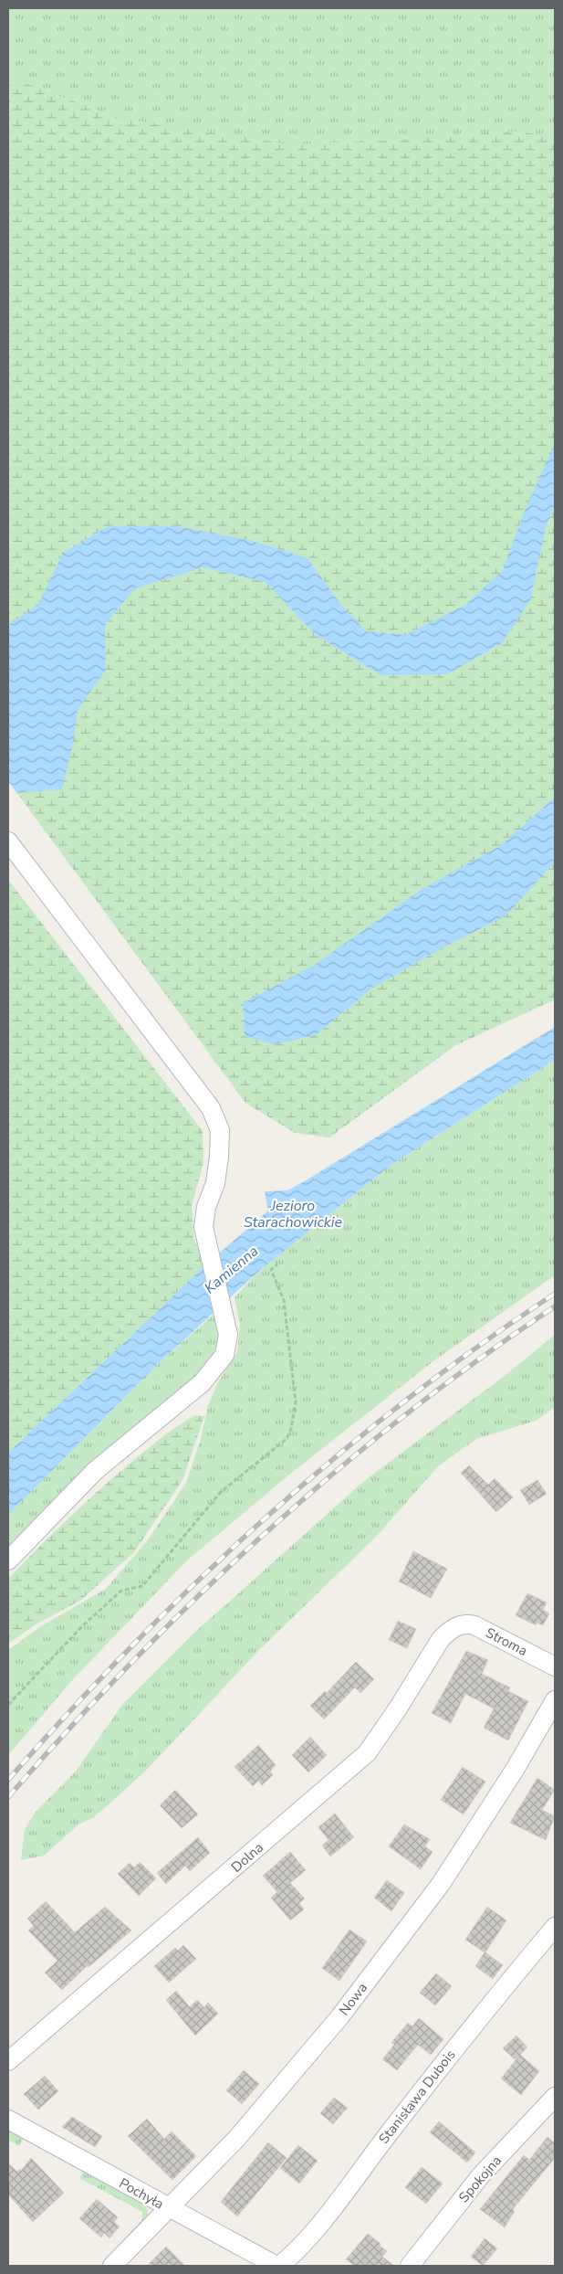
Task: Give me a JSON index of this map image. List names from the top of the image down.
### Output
{
  "streets": {
    "street": [
      "Stroma",
      "Dolna",
      "Nowa",
      "Stanisława Dubois",
      "Spokojna",
      "Pochyła"
    ]
  },
  "crossings": [
    ["Stroma", "Dolna"],
    ["Nowa", "Pochyła"],
    ["Stanisława Dubois", "Pochyła"]
  ],
  "water": ["Jezioro Starachowickie", "Kamienna"]
}
